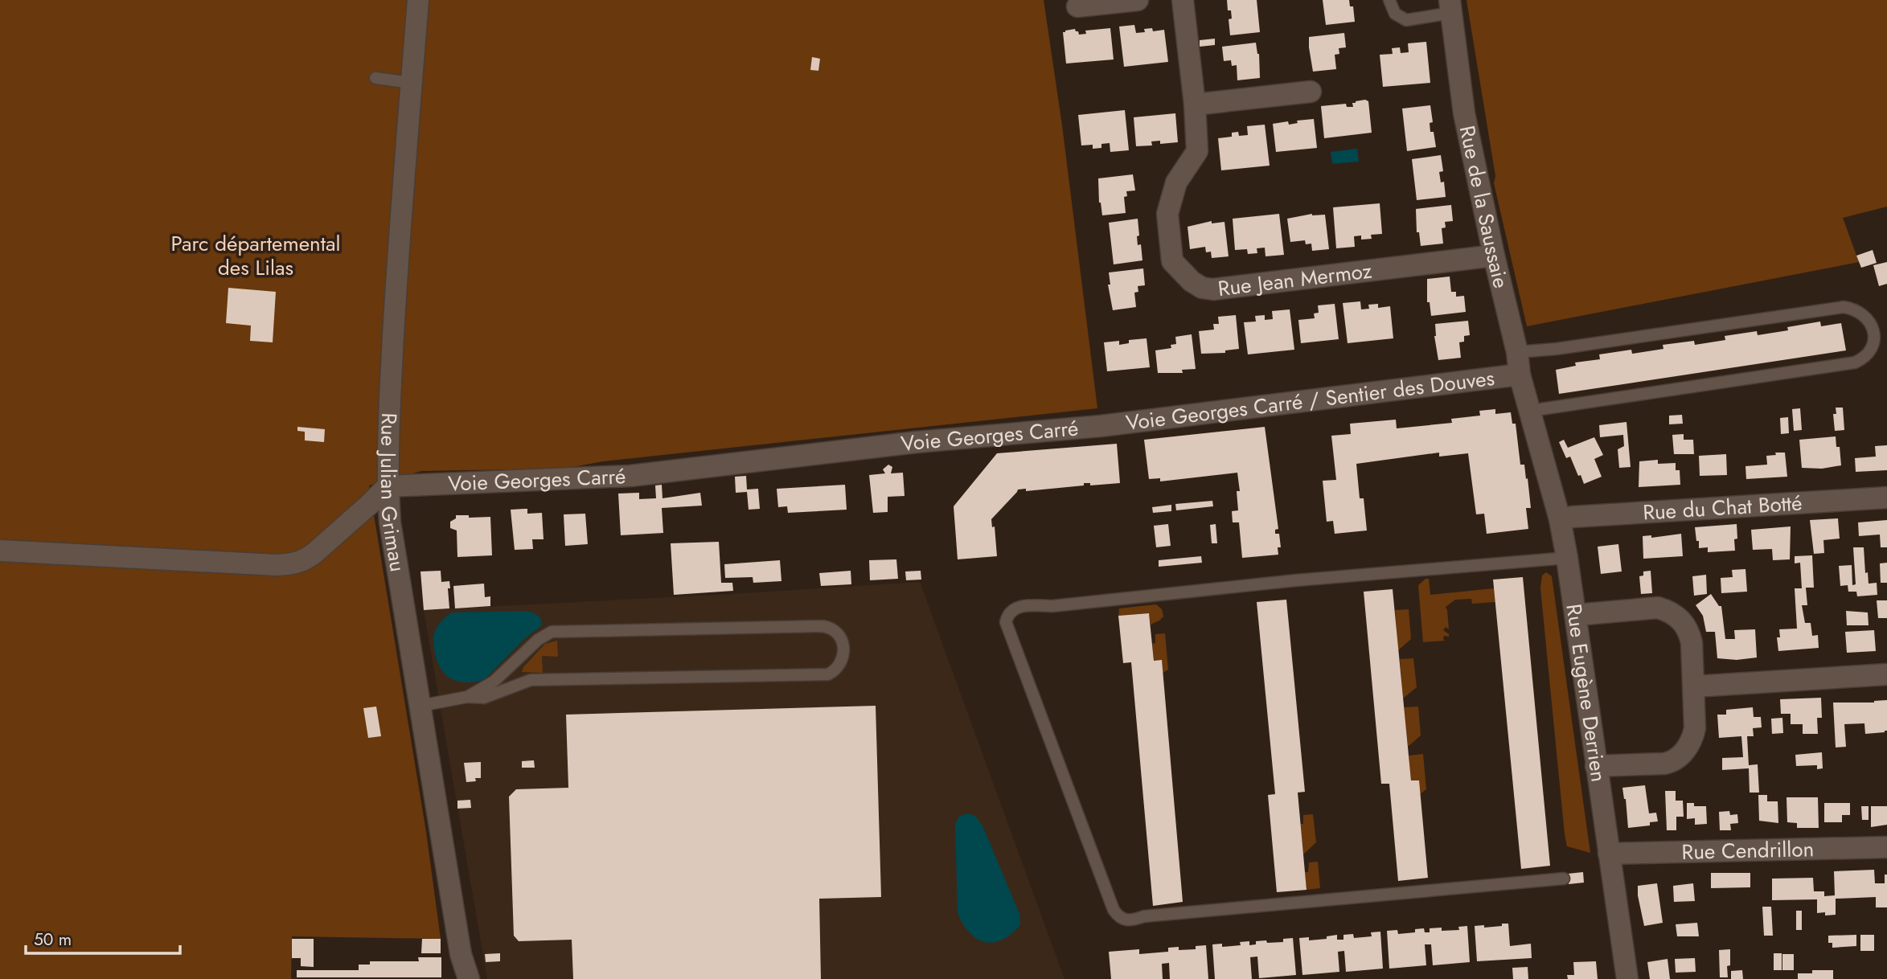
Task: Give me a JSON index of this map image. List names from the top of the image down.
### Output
{
  "streets": {
    "street": [
      "Rue de la Saussaie",
      "Rue Jean Mermoz",
      "Voie Georges Carré / Sentier des Douves",
      "Voie Georges Carré",
      "Rue Julian Grimau",
      "Rue du Chat Botté",
      "Rue Eugène Derrien",
      "Rue Cendrillon"
    ]
  },
  "crossings": [
    ["Rue de la Saussaie", "Rue Jean Mermoz"],
    ["Rue de la Saussaie", "Voie Georges Carré / Sentier des Douves"],
    ["Rue de la Saussaie", "Rue Eugène Derrien"],
    ["Voie Georges Carré / Sentier des Douves", "Voie Georges Carré"],
    ["Voie Georges Carré", "Rue Julian Grimau"],
    ["Rue du Chat Botté", "Rue Eugène Derrien"],
    ["Rue Eugène Derrien", "Rue Cendrillon"]
  ],
  "parks": ["Parc départemental des Lilas"],
  "scale_bar": "50 m"
}
